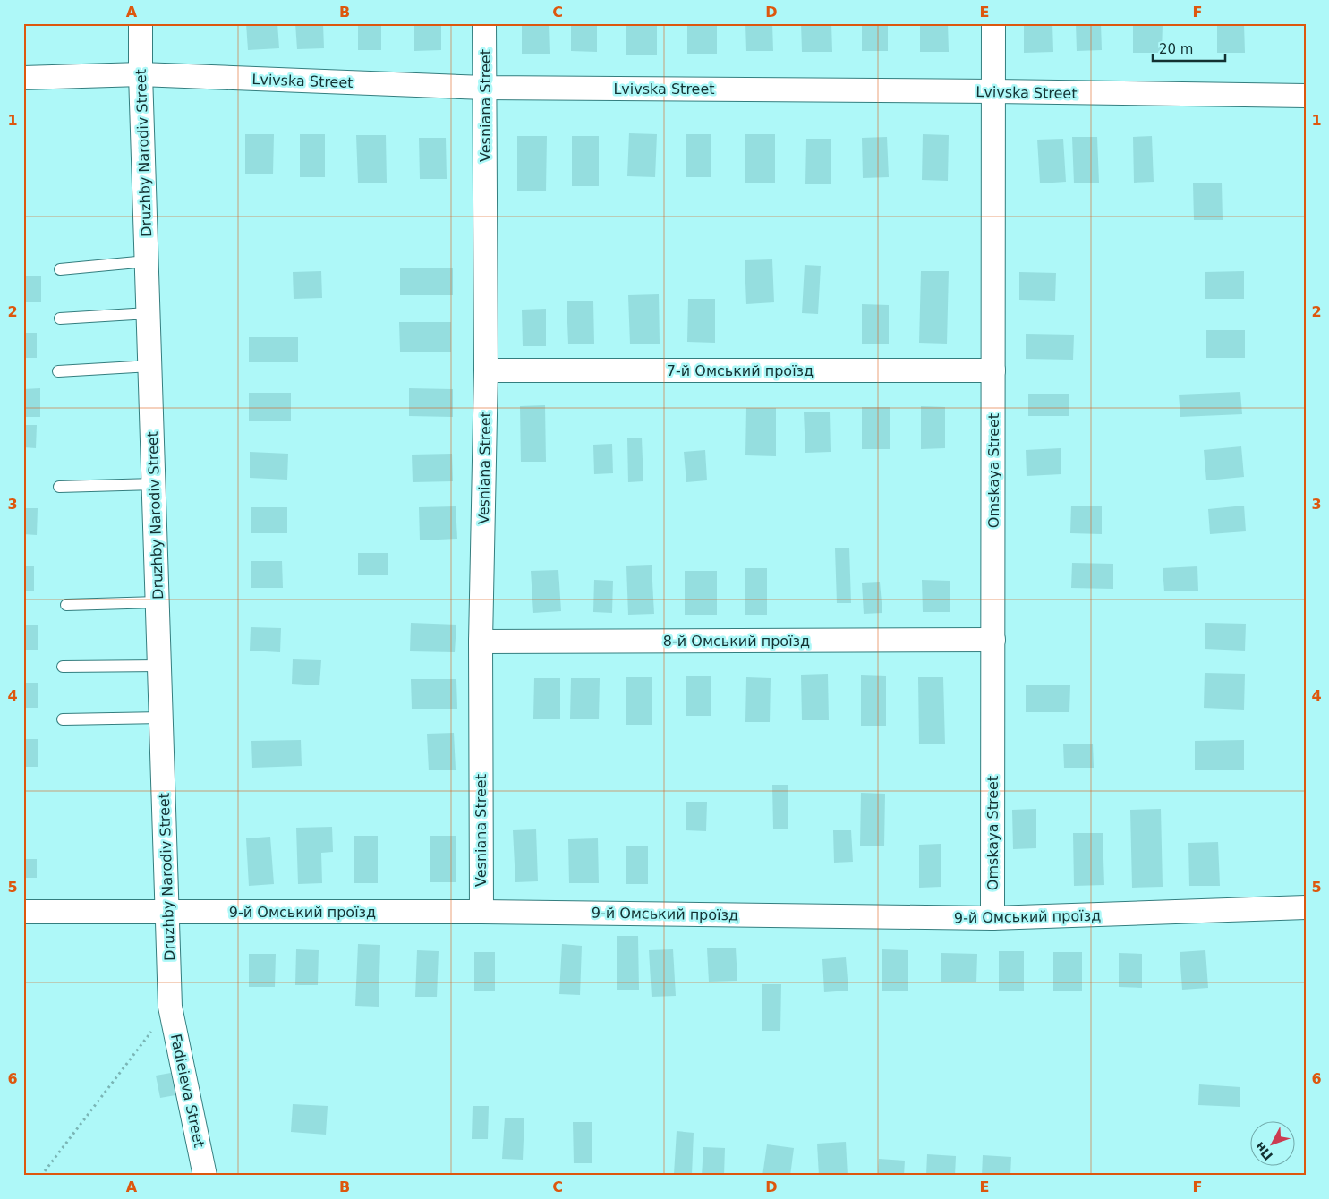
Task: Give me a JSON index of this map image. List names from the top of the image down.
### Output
{
  "streets": {
    "street": [
      "Lvivska Street",
      "Vesniana Street",
      "Druzhby Narodiv Street",
      "7-й Омський проїзд",
      "Omskaya Street",
      "8-й Омський проїзд",
      "9-й Омський проїзд",
      "Fadieieva Street"
    ]
  },
  "crossings": [
    ["Lvivska Street", "Vesniana Street"],
    ["Lvivska Street", "Druzhby Narodiv Street"],
    ["Lvivska Street", "Omskaya Street"],
    ["Vesniana Street", "7-й Омський проїзд"],
    ["Vesniana Street", "8-й Омський проїзд"],
    ["Vesniana Street", "9-й Омський проїзд"],
    ["Druzhby Narodiv Street", "9-й Омський проїзд"],
    ["Druzhby Narodiv Street", "Fadieieva Street"],
    ["7-й Омський проїзд", "Omskaya Street"],
    ["Omskaya Street", "8-й Омський проїзд"],
    ["Omskaya Street", "9-й Омський проїзд"]
  ],
  "scale_bar": "20 m",
  "north": "bottom left",
  "grid": {
    "columns": [
      "A",
      "B",
      "C",
      "D",
      "E",
      "F"
    ],
    "rows": [
      "1",
      "2",
      "3",
      "4",
      "5",
      "6"
    ]
  }
}
